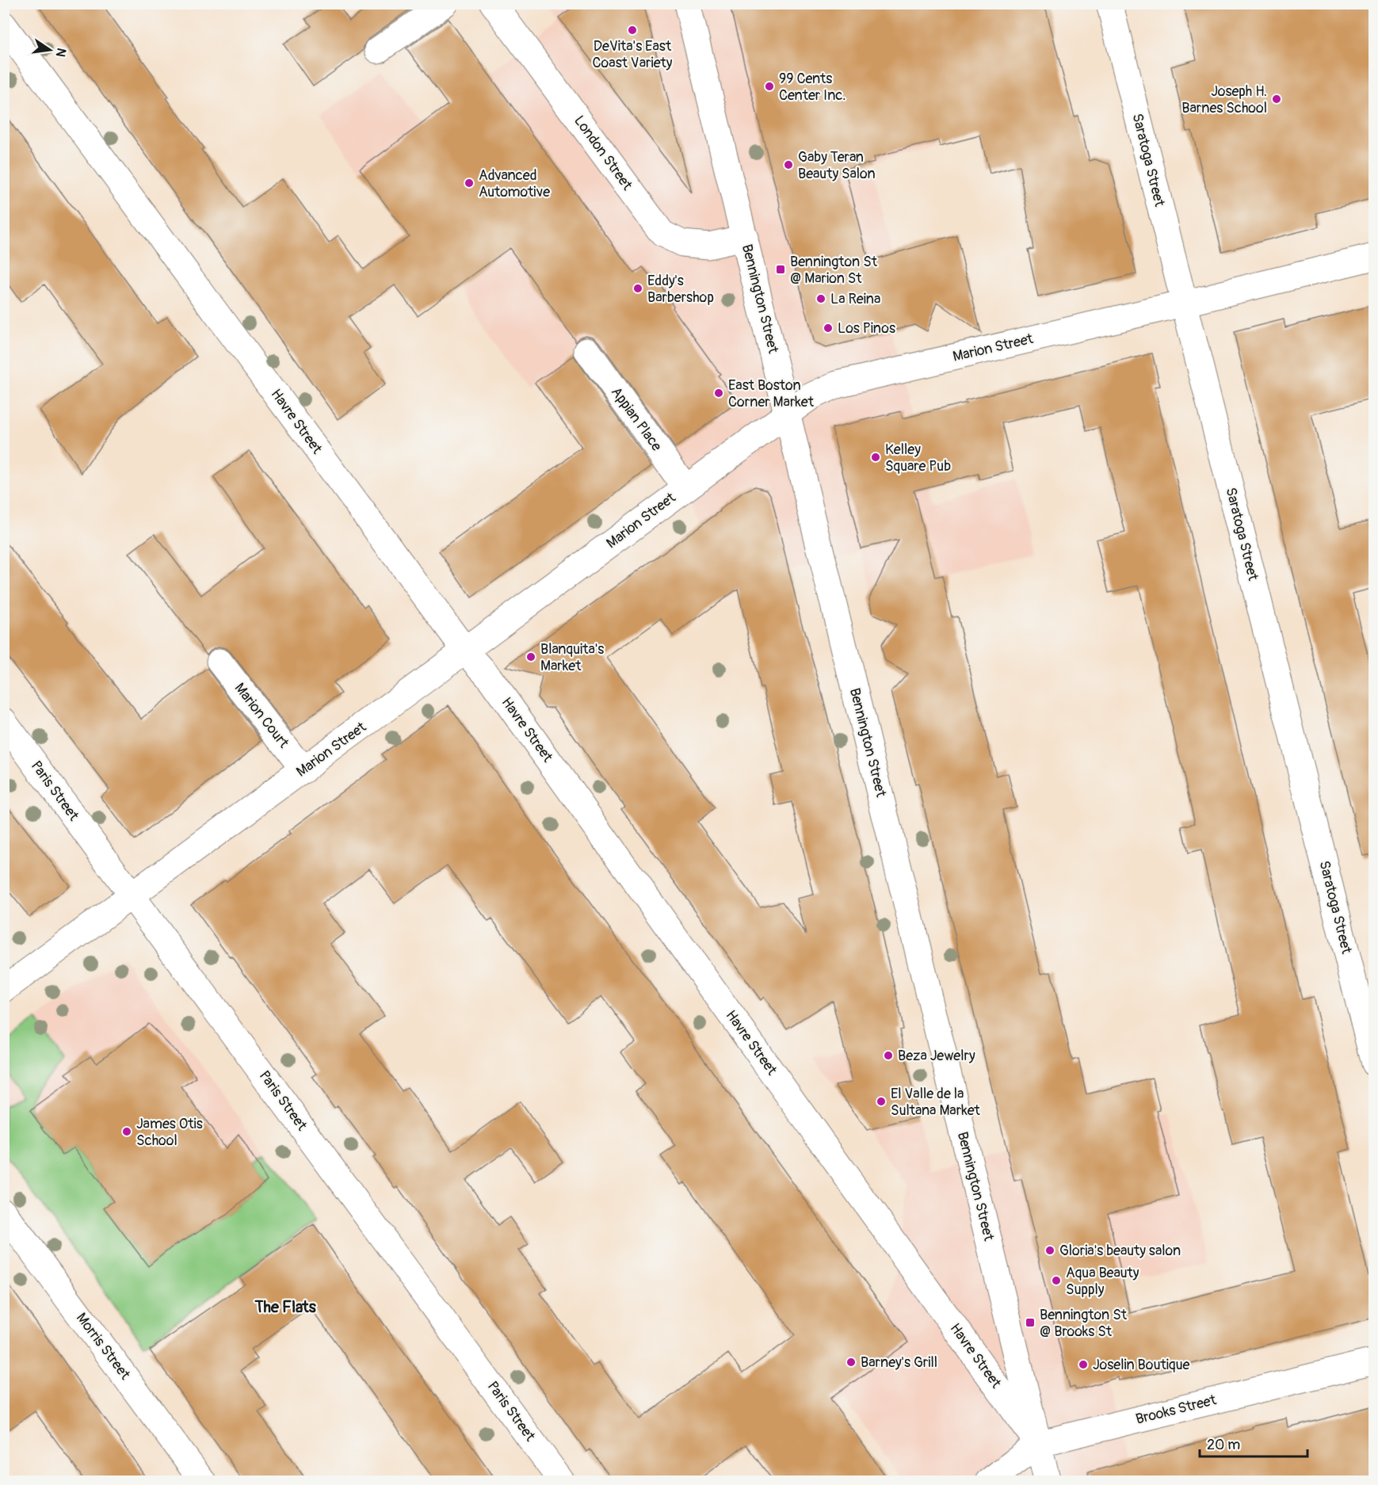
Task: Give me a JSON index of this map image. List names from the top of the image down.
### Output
{
  "streets": {
    "street": [
      "London Street",
      "Saratoga Street",
      "Bennington Street",
      "Marion Street",
      "Appian Place",
      "Havre Street",
      "Marion Court",
      "Paris Street",
      "Morris Street",
      "Brooks Street"
    ]
  },
  "crossings": [
    ["London Street", "Bennington Street"],
    ["Saratoga Street", "Marion Street"],
    ["Bennington Street", "Marion Street"],
    ["Bennington Street", "Havre Street"],
    ["Bennington Street", "Brooks Street"],
    ["Marion Street", "Appian Place"],
    ["Marion Street", "Havre Street"],
    ["Marion Street", "Marion Court"],
    ["Marion Street", "Paris Street"],
    ["Havre Street", "Brooks Street"]
  ],
  "districts": ["The Flats"],
  "places": {
    "other": [
      "DeVita's East Coast Variety",
      "99 Cents Center Inc.",
      "Joseph H. Barnes School",
      "Gaby Teran Beauty Salon",
      "Advanced Automotive",
      "Eddy's Barbershop",
      "La Reina",
      "Los Pinos",
      "East Boston Corner Market",
      "Kelley Square Pub",
      "Blanquita's Market",
      "Beza Jewelry",
      "El Valle de la Sultana Market",
      "James Otis School",
      "Gloria's beauty salon",
      "Aqua Beauty Supply",
      "Barney's Grill",
      "Joselin Boutique"
    ],
    "transit": ["Bennington St @ Marion St", "Bennington St @ Brooks St"]
  },
  "scale_bar": "20 m",
  "north": "right"
}
